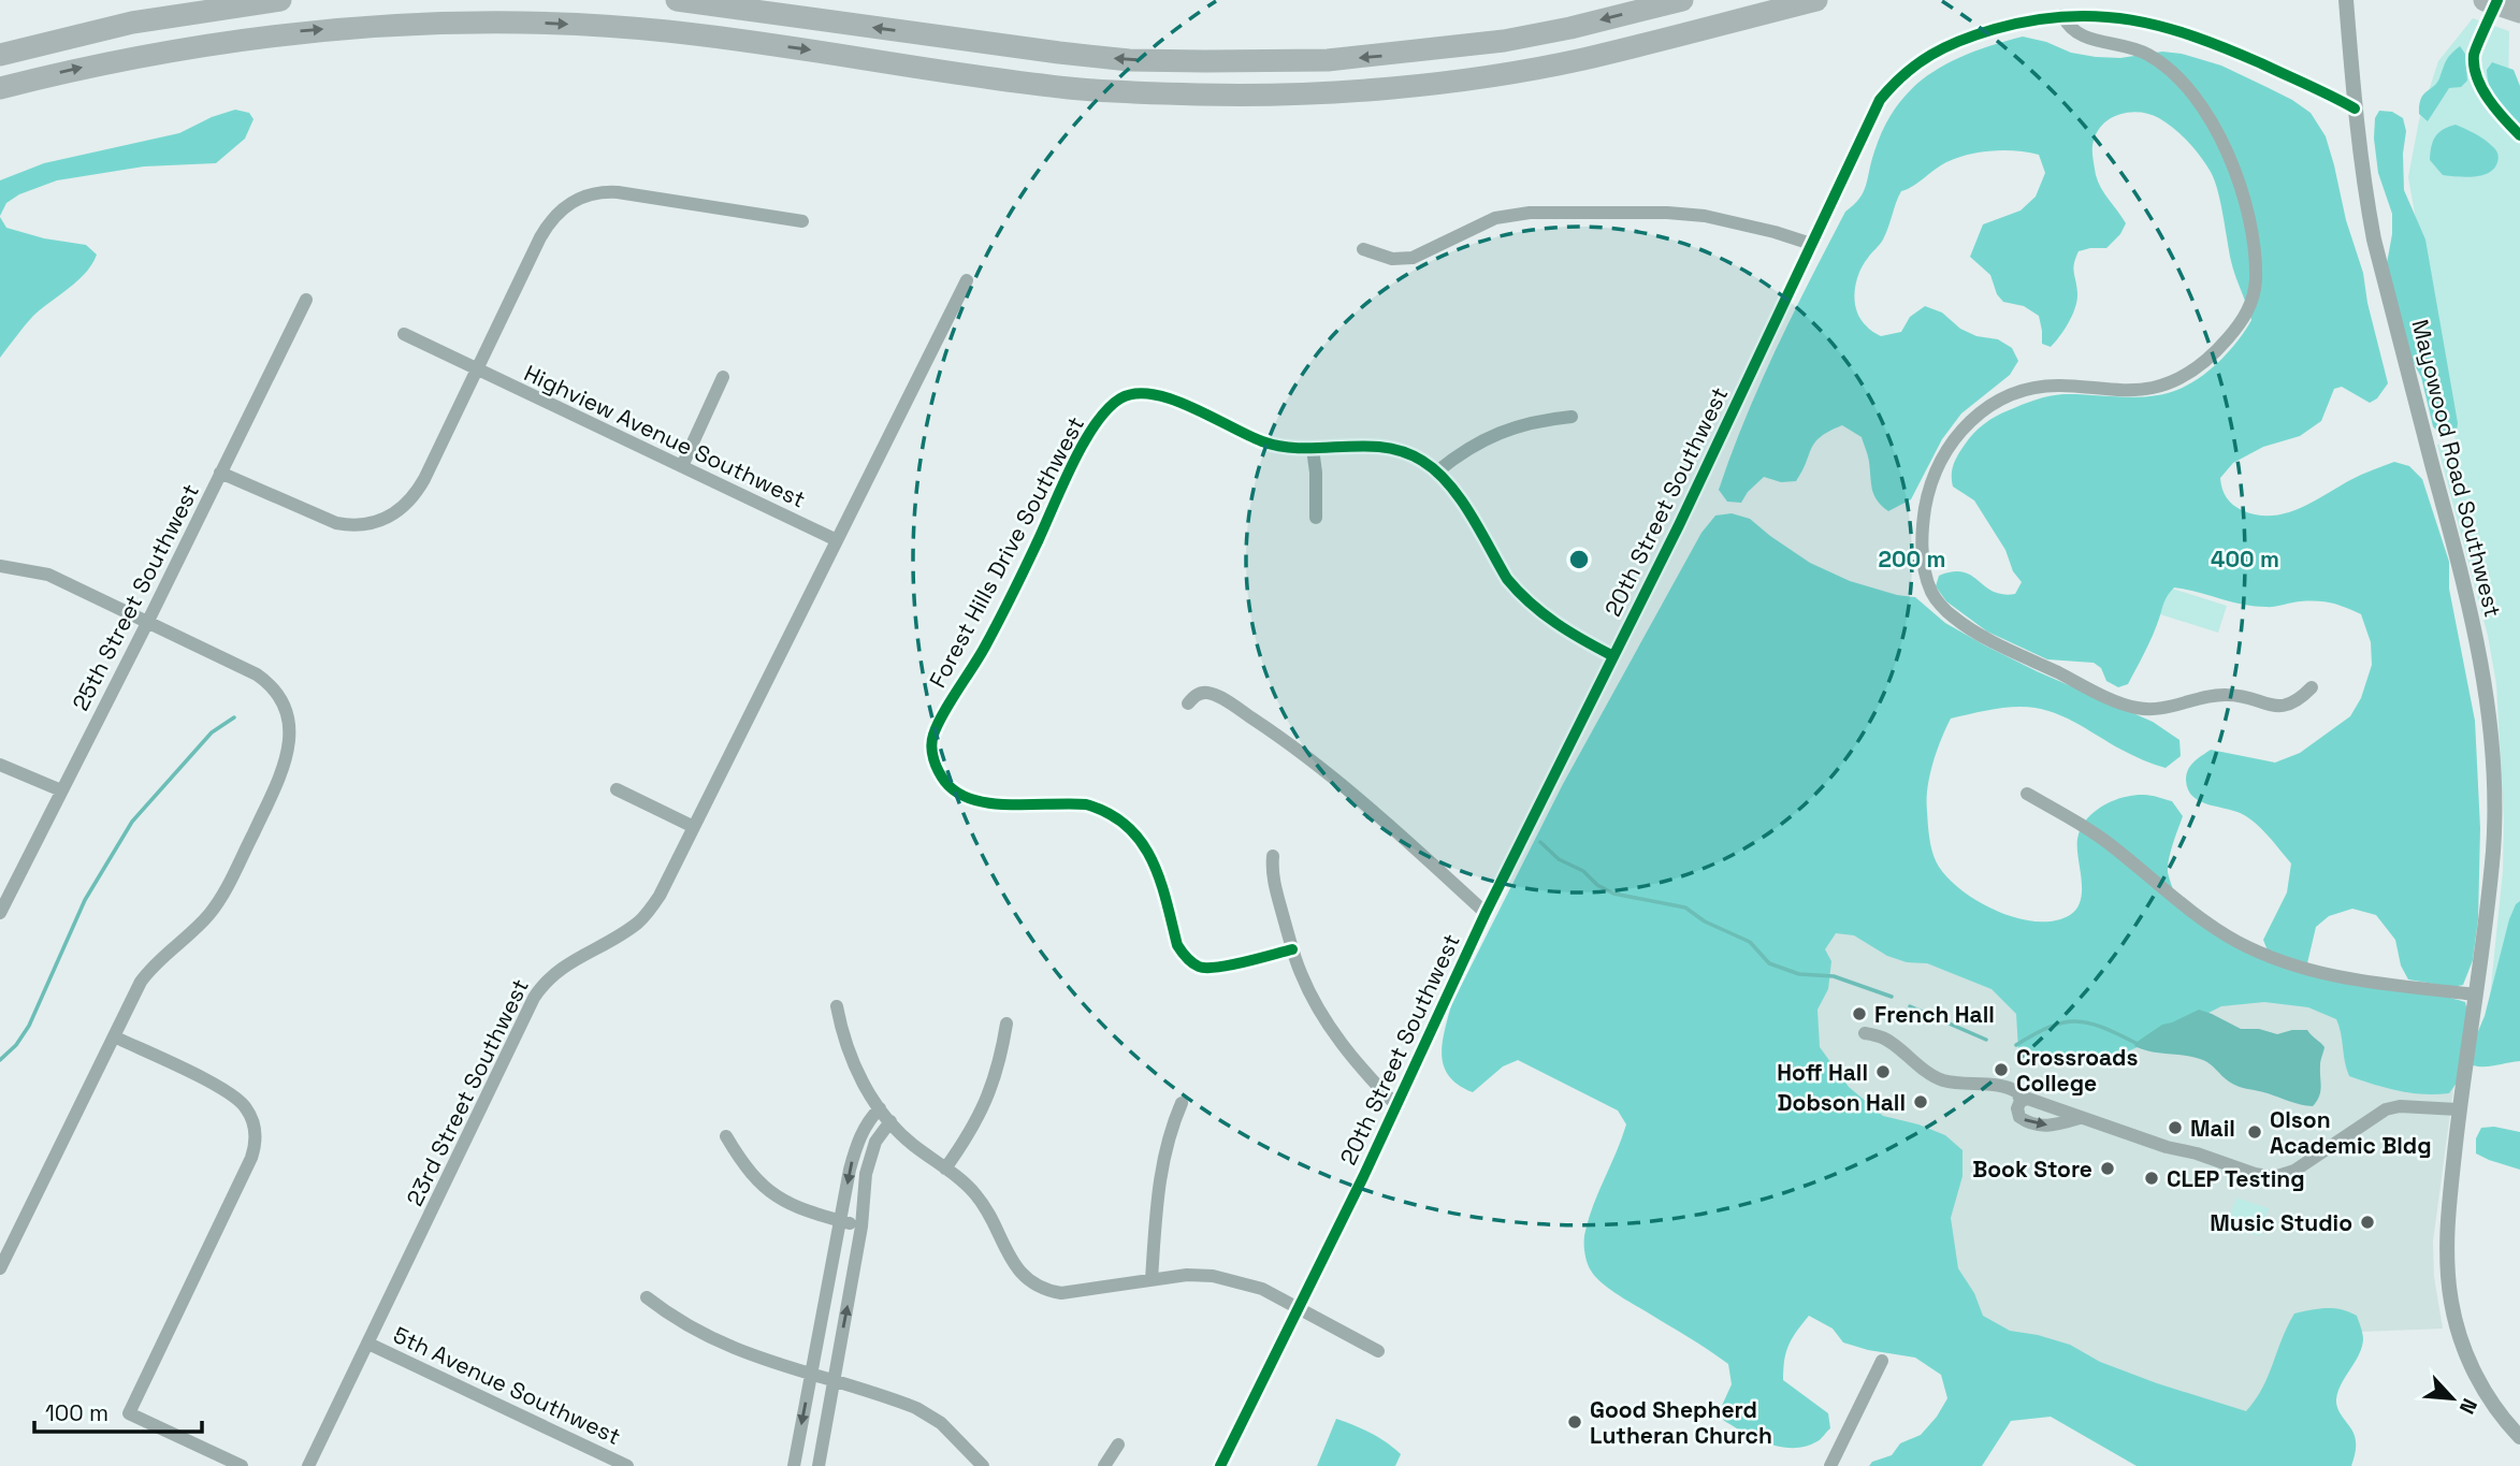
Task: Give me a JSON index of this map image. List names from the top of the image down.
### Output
{
  "streets": {
    "street": [
      "Highview Avenue Southwest",
      "Mayowood Road Southwest",
      "20th Street Southwest",
      "Forest Hills Drive Southwest",
      "25th Street Southwest",
      "23rd Street Southwest",
      "5th Avenue Southwest"
    ]
  },
  "crossings": [
    ["Highview Avenue Southwest", "23rd Street Southwest"],
    ["Mayowood Road Southwest", "20th Street Southwest"],
    ["20th Street Southwest", "Forest Hills Drive Southwest"],
    ["23rd Street Southwest", "5th Avenue Southwest"]
  ],
  "places": [
    "French Hall",
    "Crossroads College",
    "Hoff Hall",
    "Dobson Hall",
    "Mail",
    "Olson Academic Bldg",
    "Book Store",
    "CLEP Testing",
    "Music Studio",
    "Good Shepherd Lutheran Church"
  ],
  "scale_bar": "100 m",
  "north": "bottom right",
  "rings": ["200 m", "400 m"]
}
